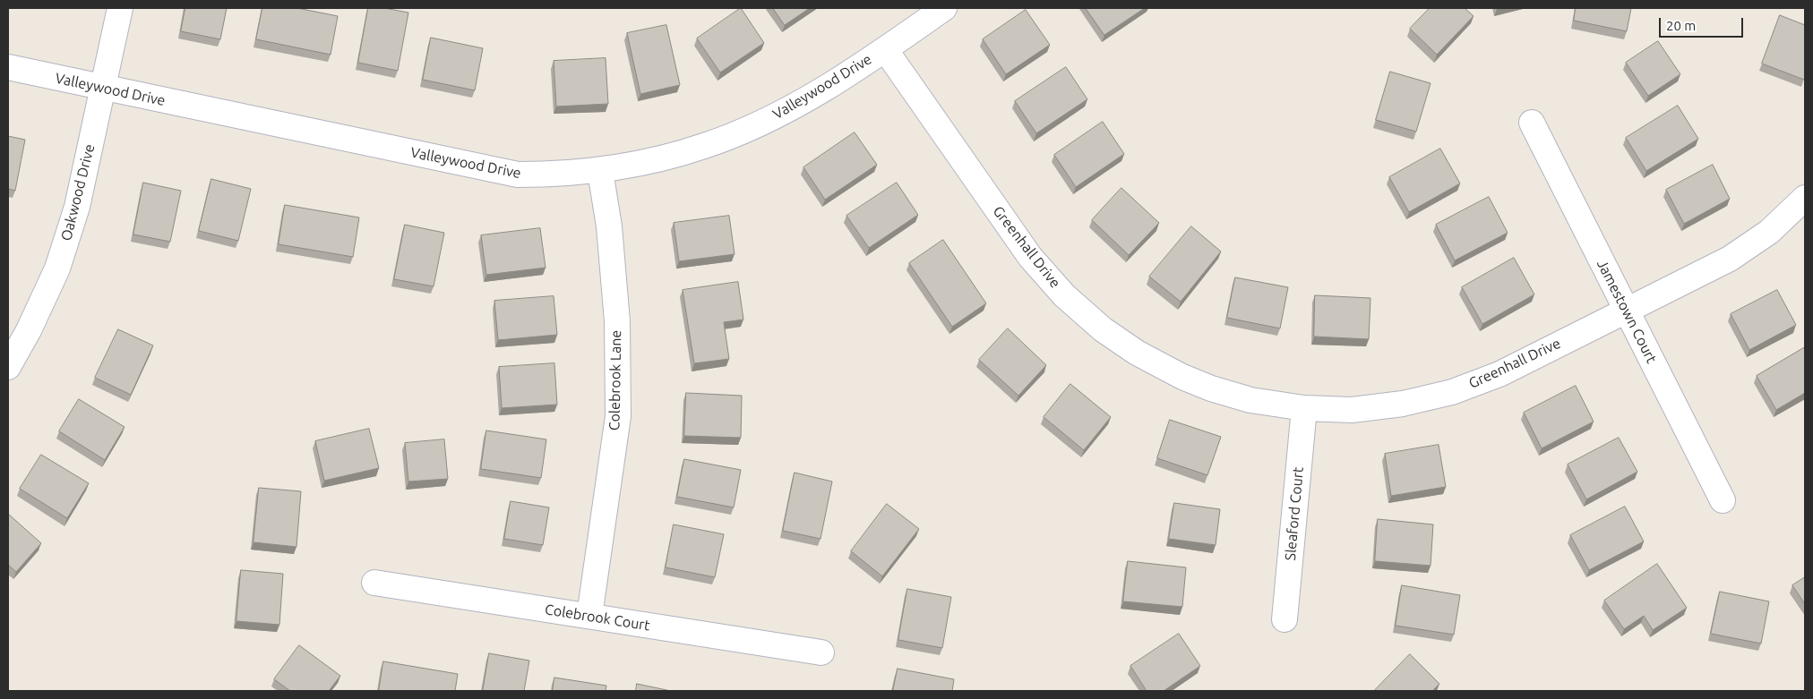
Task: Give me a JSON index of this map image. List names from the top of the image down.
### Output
{
  "streets": {
    "street": [
      "Valleywood Drive",
      "Oakwood Drive",
      "Greenhall Drive",
      "Jamestown Court",
      "Colebrook Lane",
      "Sleaford Court",
      "Colebrook Court"
    ]
  },
  "crossings": [
    ["Valleywood Drive", "Oakwood Drive"],
    ["Valleywood Drive", "Greenhall Drive"],
    ["Valleywood Drive", "Colebrook Lane"],
    ["Greenhall Drive", "Jamestown Court"],
    ["Greenhall Drive", "Sleaford Court"],
    ["Colebrook Lane", "Colebrook Court"]
  ],
  "scale_bar": "20 m"
}
